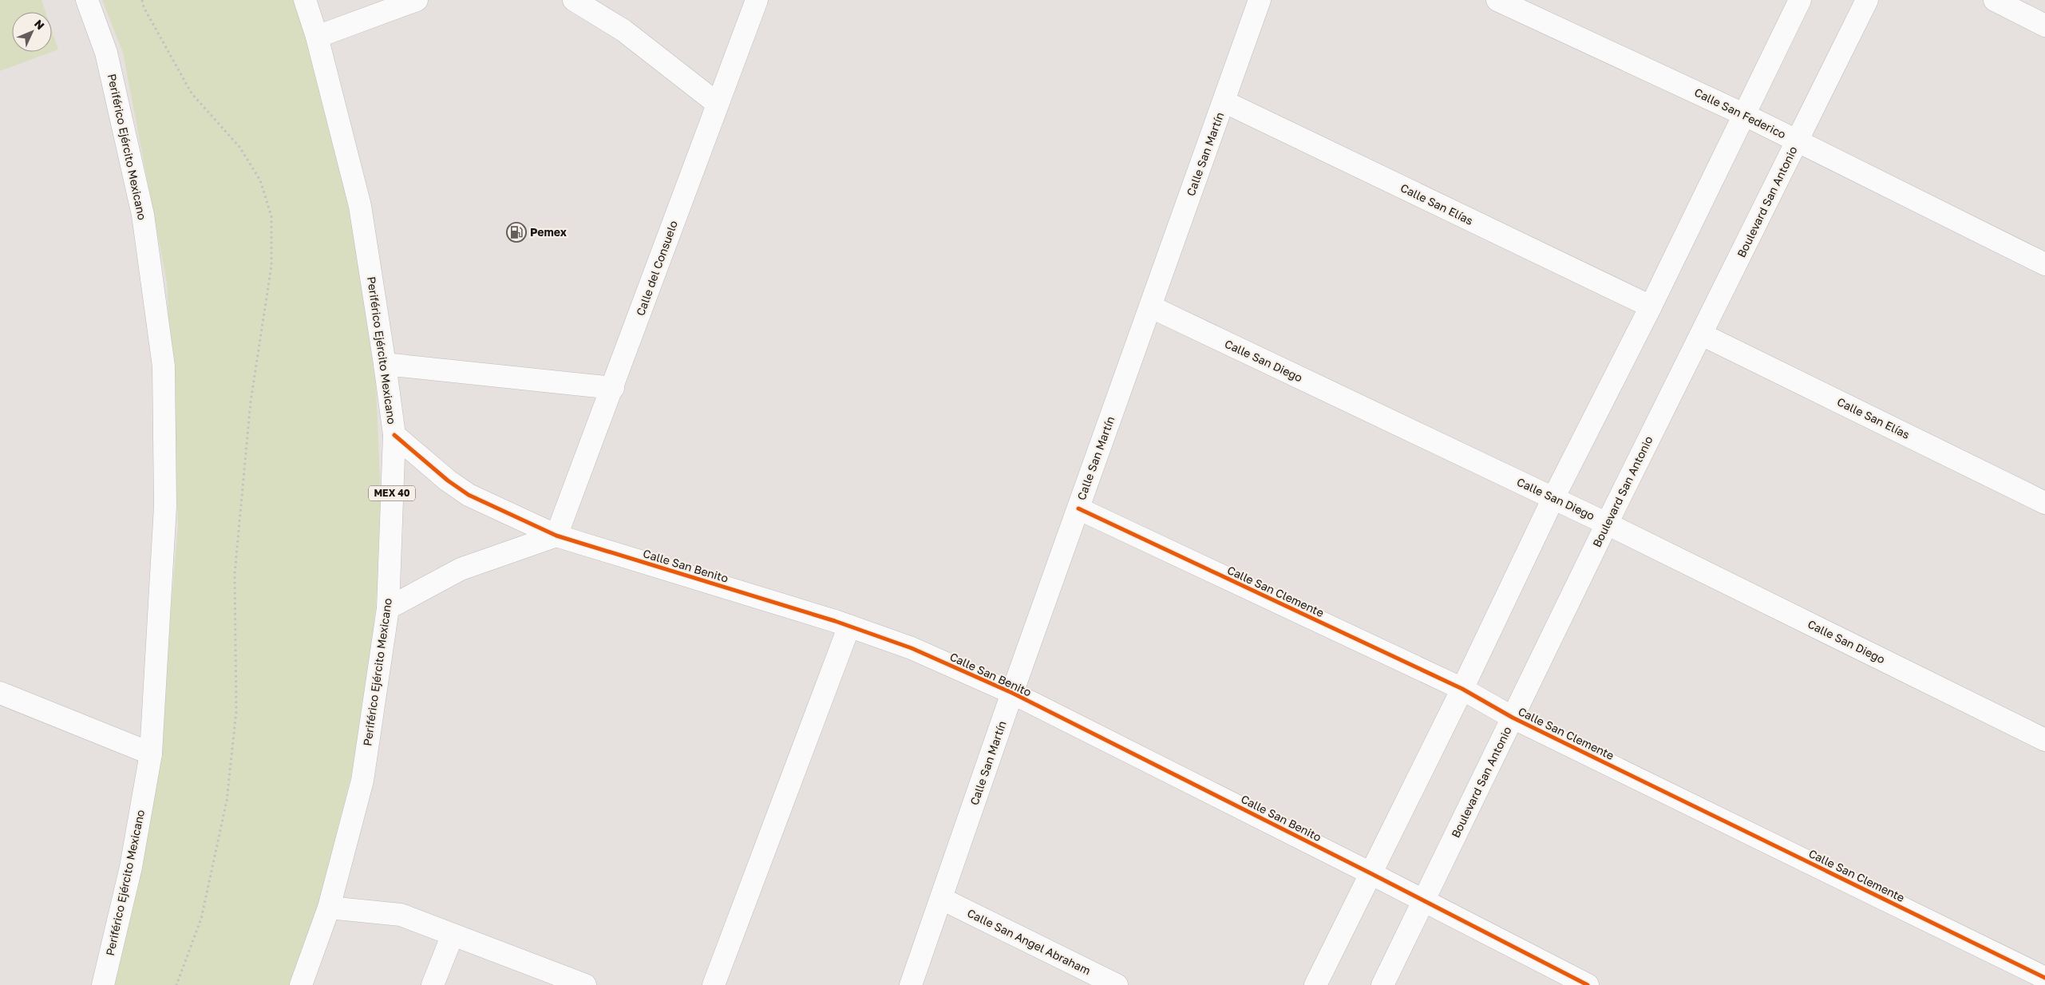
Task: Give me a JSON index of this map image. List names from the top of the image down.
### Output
{
  "streets": {
    "main road": [
      "Calle San Federico",
      "Periférico Ejército Mexicano",
      "Calle San Martín",
      "Boulevard San Antonio",
      "Calle San Elías",
      "Calle del Consuelo",
      "Calle San Diego",
      "MEX 40",
      "Calle San Benito",
      "Calle San Clemente",
      "Calle San Angel Abraham"
    ]
  },
  "crossings": [
    ["Calle San Federico", "Boulevard San Antonio"],
    ["Periférico Ejército Mexicano", "Calle San Benito"],
    ["Calle San Martín", "Calle San Elías"],
    ["Calle San Martín", "Calle San Diego"],
    ["Calle San Martín", "Calle San Benito"],
    ["Calle San Martín", "Calle San Clemente"],
    ["Calle San Martín", "Calle San Angel Abraham"],
    ["Boulevard San Antonio", "Calle San Elías"],
    ["Boulevard San Antonio", "Calle San Diego"],
    ["Boulevard San Antonio", "Calle San Benito"],
    ["Boulevard San Antonio", "Calle San Clemente"],
    ["Calle del Consuelo", "Calle San Benito"]
  ],
  "places": {
    "fuel station": ["Pemex"]
  },
  "north": "top right"
}
